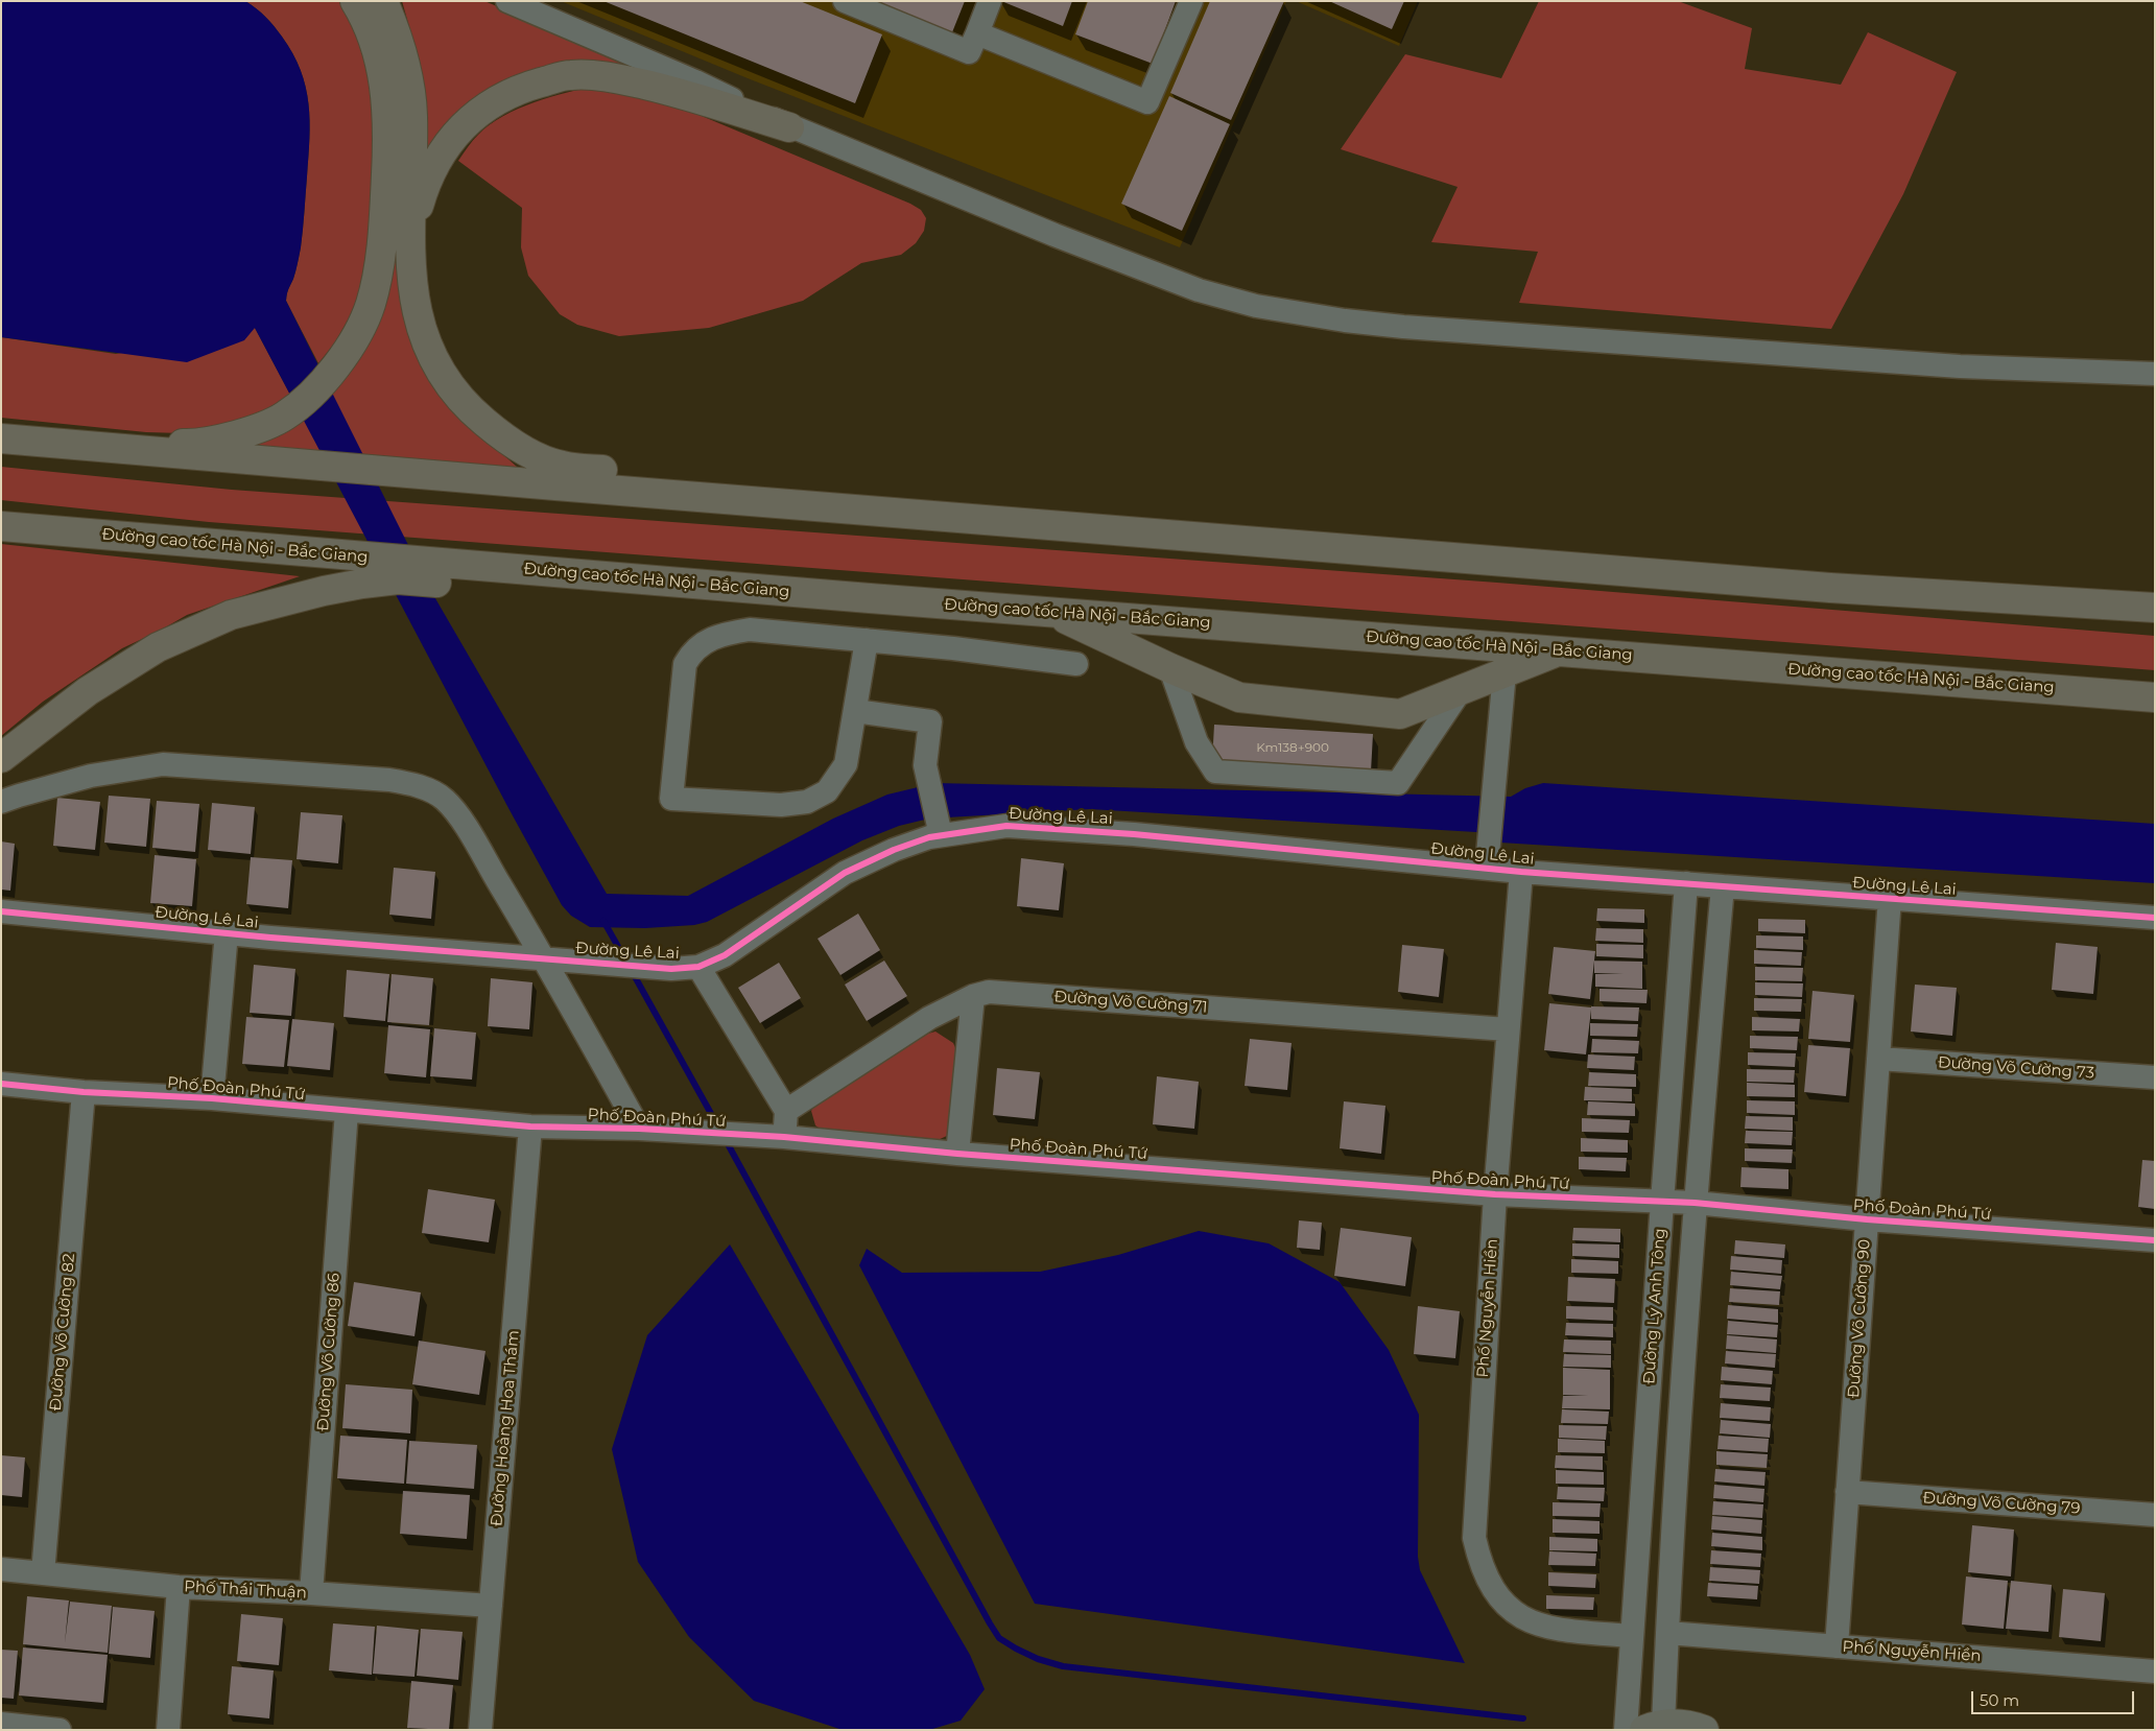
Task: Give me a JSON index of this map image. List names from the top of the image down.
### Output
{
  "streets": {
    "highway": ["Đường cao tốc Hà Nội - Bắc Giang"],
    "street": [
      "Đường Lê Lai",
      "Đường Võ Cường 71",
      "Đường Võ Cường 73",
      "Phố Đoàn Phú Tứ",
      "Đường Lý Anh Tông",
      "Phố Nguyễn Hiền",
      "Đường Võ Cường 90",
      "Đường Võ Cường 82",
      "Đường Võ Cường 86",
      "Đường Hoàng Hoa Thám",
      "Đường Võ Cường 79",
      "Phố Thái Thuận"
    ]
  },
  "crossings": [
    ["Đường Lê Lai", "Đường Lý Anh Tông"],
    ["Đường Lê Lai", "Phố Nguyễn Hiền"],
    ["Đường Lê Lai", "Đường Võ Cường 90"],
    ["Đường Võ Cường 71", "Phố Nguyễn Hiền"],
    ["Đường Võ Cường 73", "Đường Võ Cường 90"],
    ["Phố Đoàn Phú Tứ", "Đường Lý Anh Tông"],
    ["Phố Đoàn Phú Tứ", "Phố Nguyễn Hiền"],
    ["Phố Đoàn Phú Tứ", "Đường Võ Cường 90"],
    ["Phố Đoàn Phú Tứ", "Đường Võ Cường 82"],
    ["Phố Đoàn Phú Tứ", "Đường Võ Cường 86"],
    ["Phố Đoàn Phú Tứ", "Đường Hoàng Hoa Thám"],
    ["Đường Lý Anh Tông", "Phố Nguyễn Hiền"],
    ["Phố Nguyễn Hiền", "Đường Võ Cường 90"],
    ["Đường Võ Cường 90", "Đường Võ Cường 79"],
    ["Đường Võ Cường 82", "Phố Thái Thuận"],
    ["Đường Võ Cường 86", "Phố Thái Thuận"],
    ["Đường Hoàng Hoa Thám", "Phố Thái Thuận"]
  ],
  "house_numbers": ["Km138+900"],
  "scale_bar": "50 m"
}
